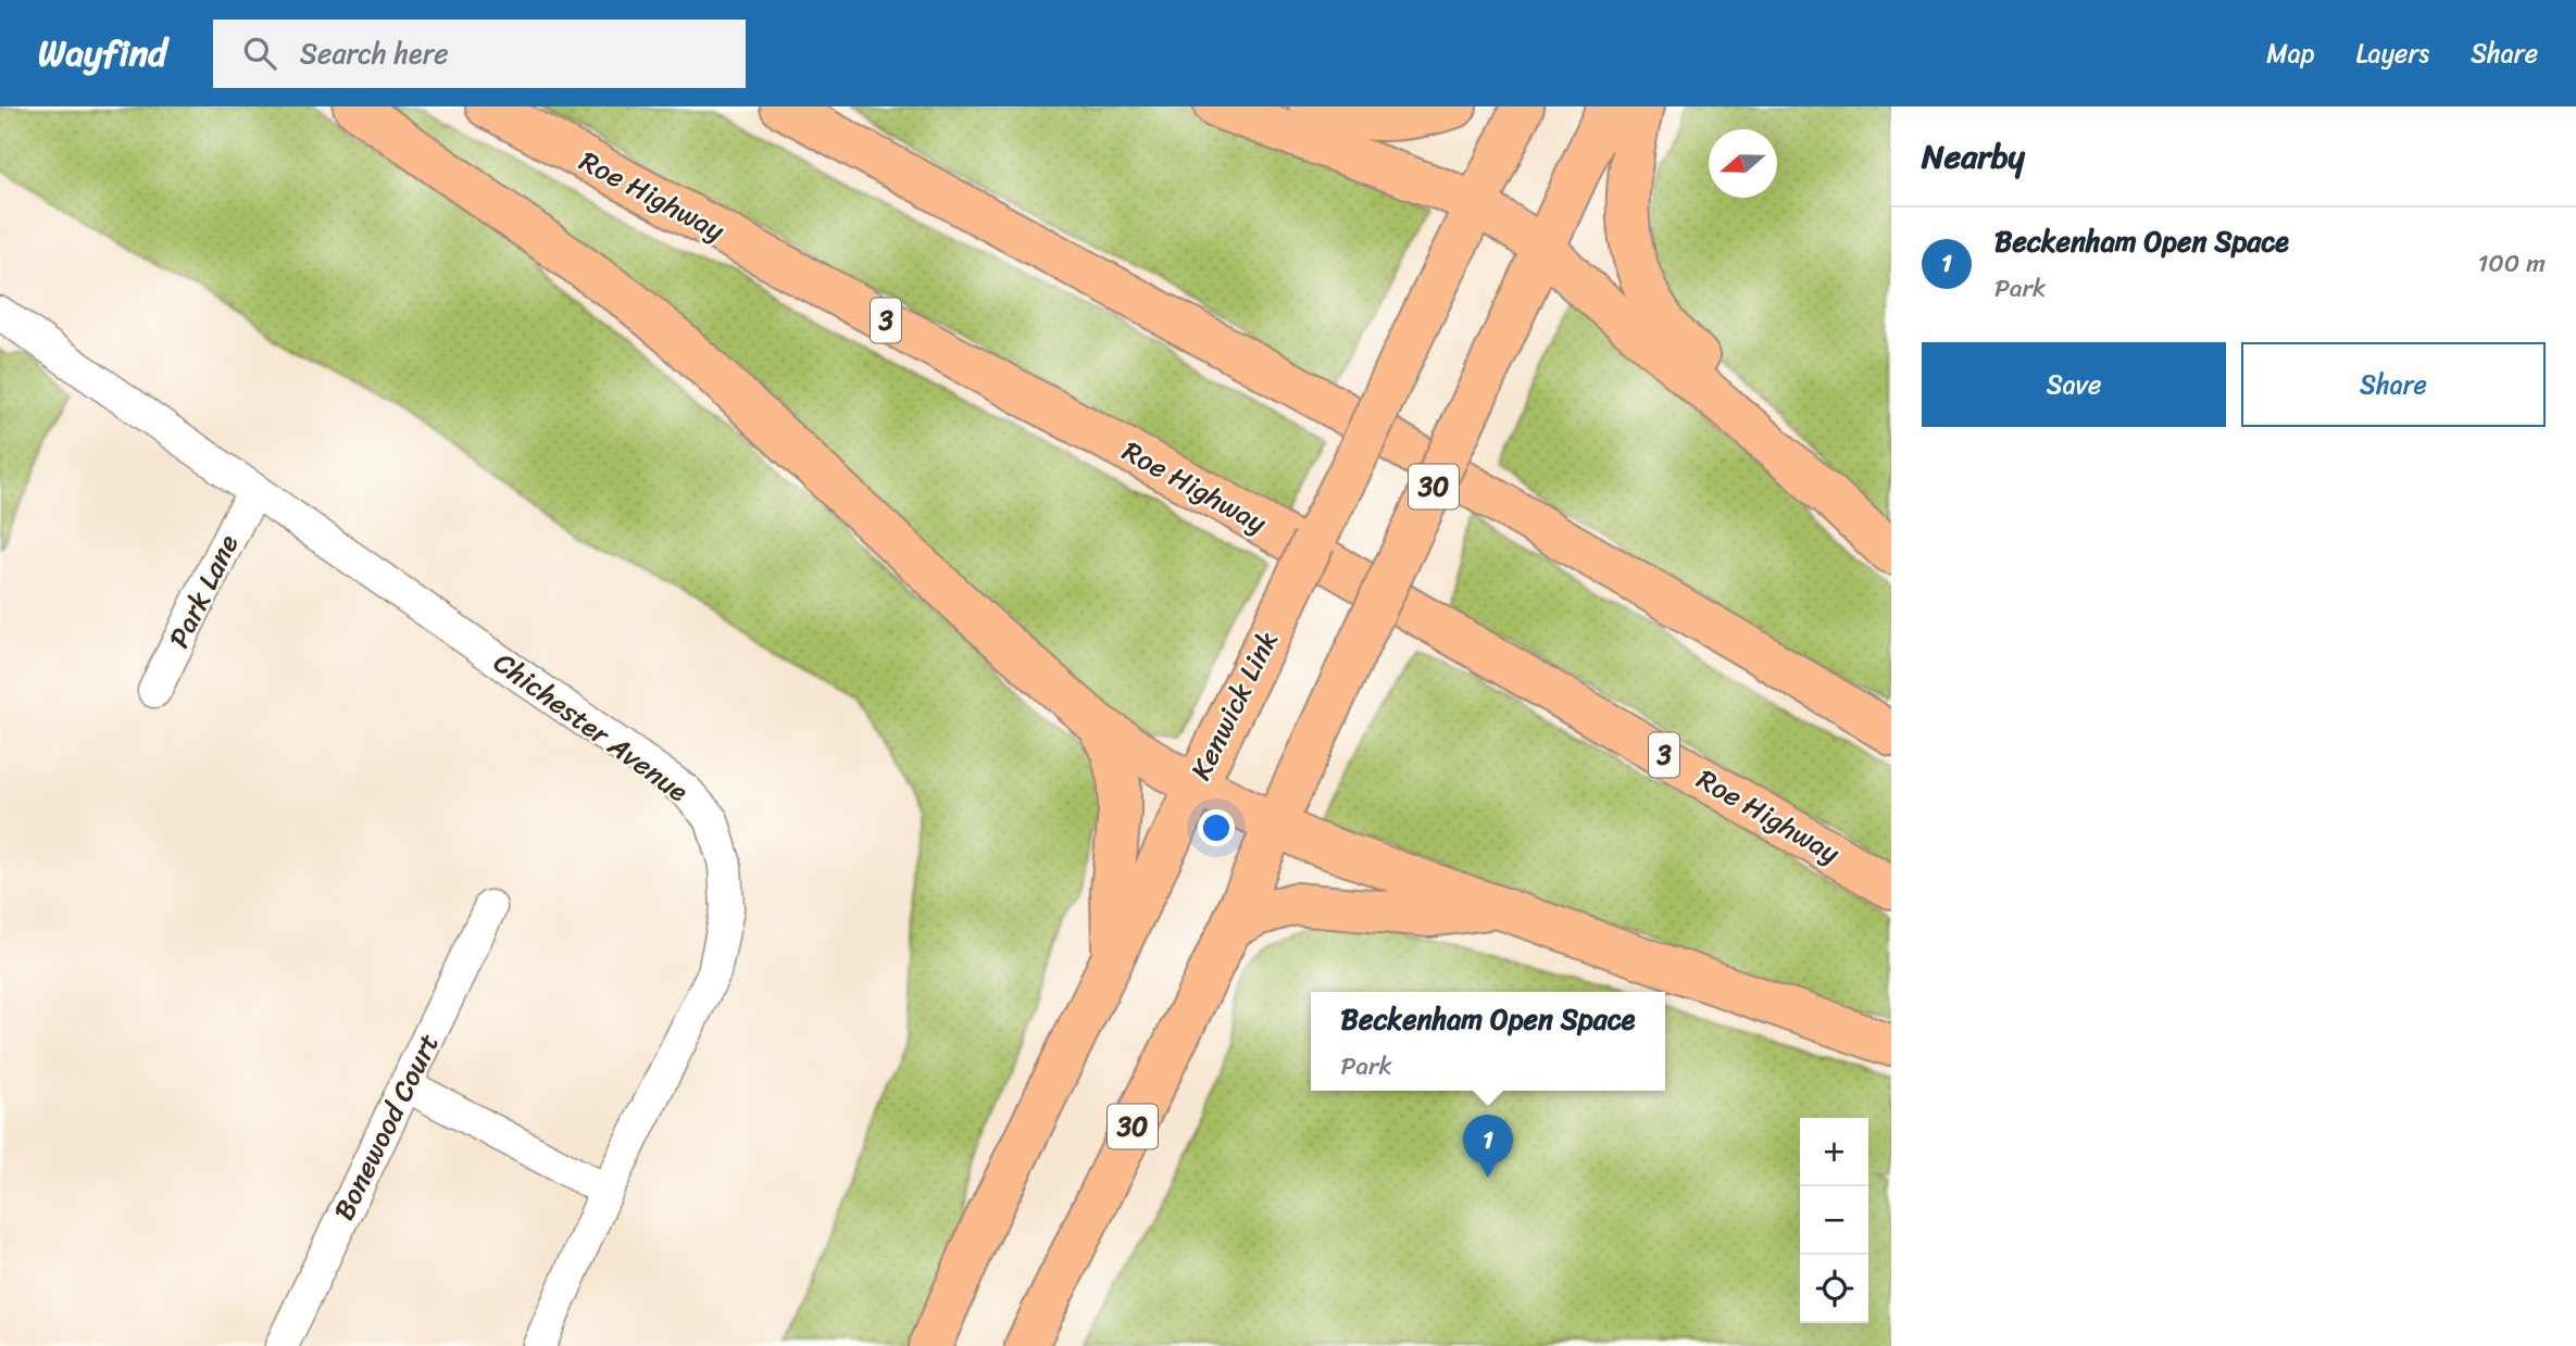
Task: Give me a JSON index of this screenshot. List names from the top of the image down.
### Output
{
  "streets": {
    "highway": [
      "Roe Highway",
      "3",
      "30",
      "Kenwick Link"
    ],
    "street": ["Park Lane", "Chichester Avenue", "Bonewood Court"]
  },
  "crossings": [
    ["Park Lane", "Chichester Avenue"]
  ],
  "north": "left",
  "page": {
    "header": "Wayfind",
    "search": "Search here",
    "nav": ["Map", "Layers", "Share"],
    "heading": "Nearby",
    "list": [
      {
        "mark": "1",
        "name": "Beckenham Open Space",
        "note": "Park",
        "value": "100 m"
      }
    ],
    "buttons": ["Save", "Share"],
    "popup": ["Beckenham Open Space", "Park"],
    "pins": "1",
    "map_buttons": ["+", "−"]
  }
}
